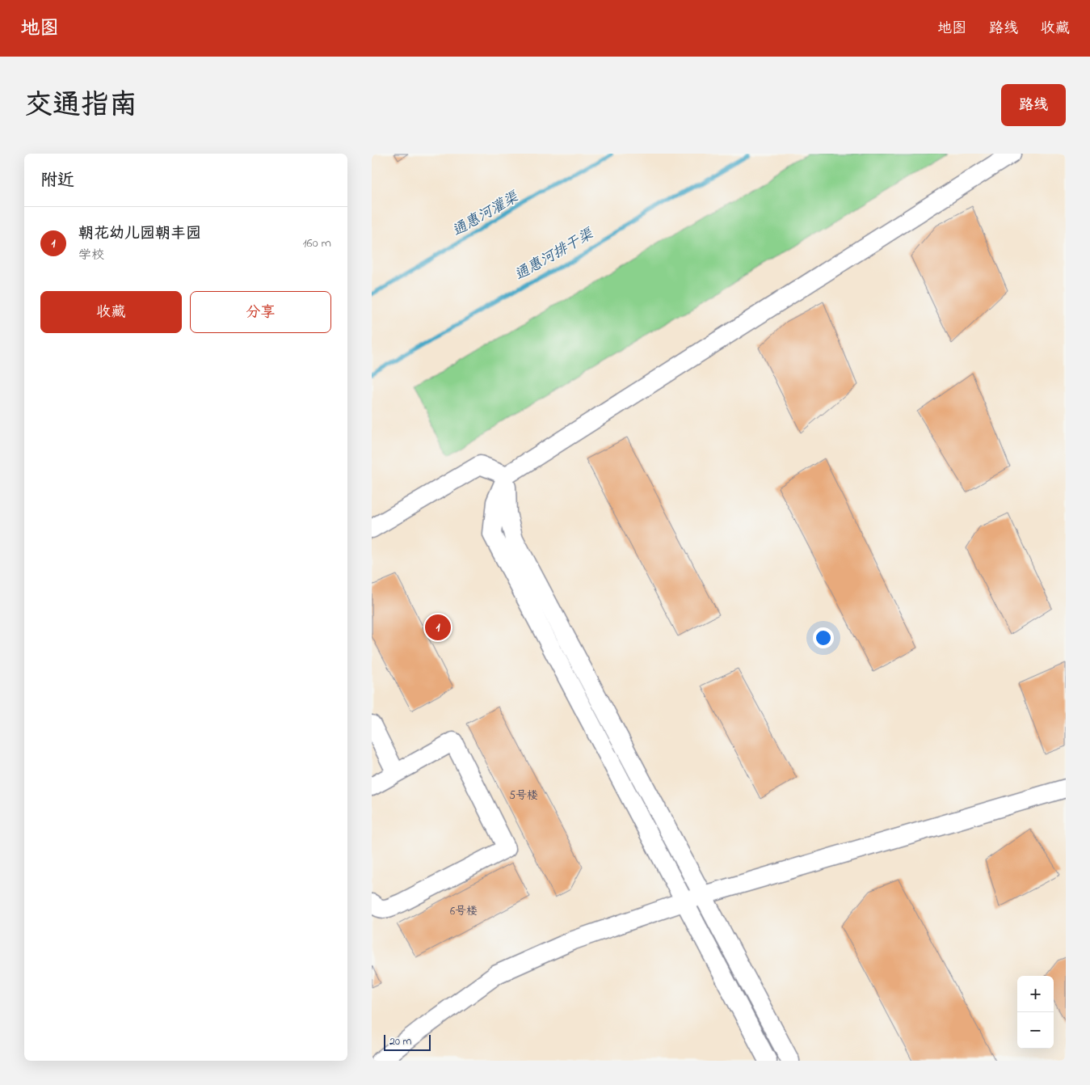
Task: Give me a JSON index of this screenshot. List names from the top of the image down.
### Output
{
  "water": ["通惠河灌渠", "通惠河排干渠"],
  "house_numbers": ["5号楼", "6号楼"],
  "scale_bar": "20 m",
  "page": {
    "header": "地图",
    "nav": ["地图", "路线", "收藏"],
    "title": "交通指南",
    "buttons": [
      "路线",
      ["收藏", "分享"]
    ],
    "heading": "附近",
    "list": [
      {
        "mark": "1",
        "name": "朝花幼儿园朝丰园",
        "note": "学校",
        "value": "160 m"
      }
    ],
    "pins": "1",
    "map_buttons": ["+", "−"],
    "scale": "20 m"
  }
}
